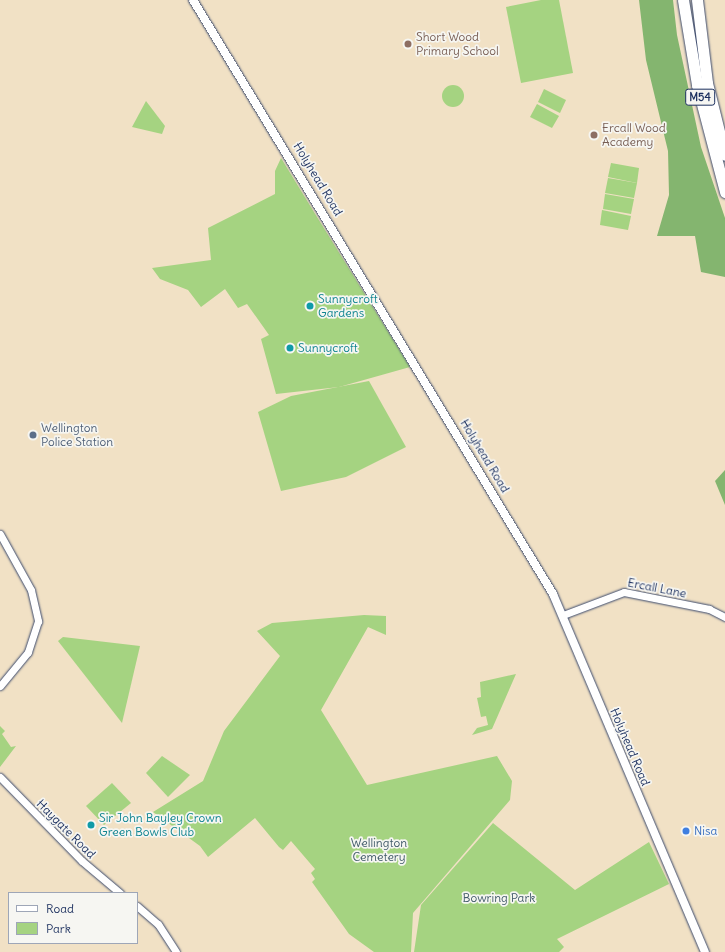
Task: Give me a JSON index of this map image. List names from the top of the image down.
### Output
{
  "streets": {
    "highway": ["M54"],
    "main road": ["Holyhead Road"],
    "street": ["Ercall Lane", "Haygate Road"]
  },
  "crossings": [
    ["Holyhead Road", "Ercall Lane"]
  ],
  "parks": ["Wellington Cemetery", "Bowring Park"],
  "places": [
    "Short Wood Primary School",
    "Ercall Wood Academy",
    "Sunnycroft Gardens",
    "Sunnycroft",
    "Wellington Police Station",
    "Sir John Bayley Crown Green Bowls Club",
    "Nisa"
  ],
  "legend": ["Road", "Park"]
}
